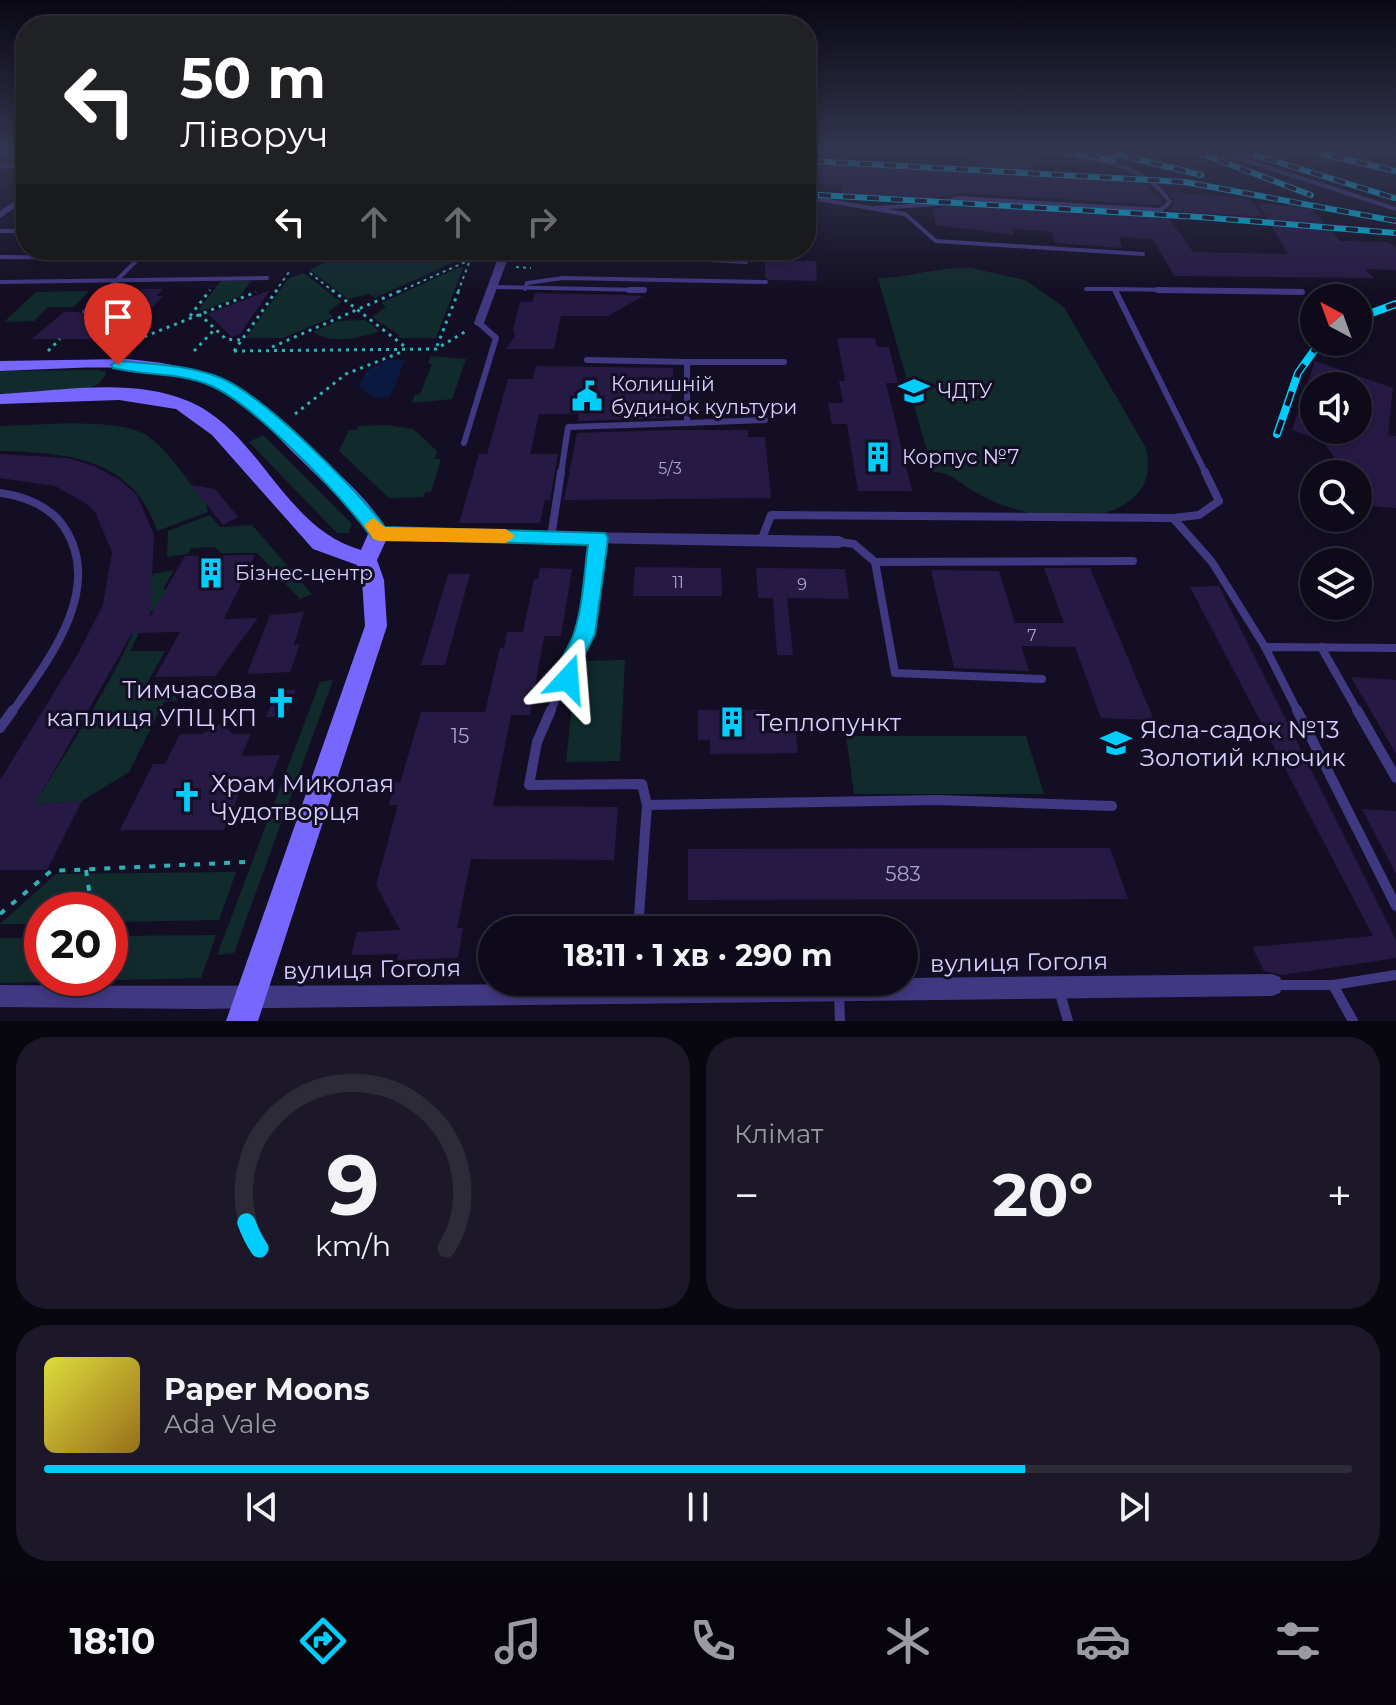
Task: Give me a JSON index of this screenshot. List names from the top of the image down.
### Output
{
  "streets": {
    "street": ["вулиця Гоголя"]
  },
  "places": {
    "school or university": ["ЧДТУ", "Ясла-садок №13 Золотий ключик"],
    "public building": ["Колишній будинок культури"],
    "building": ["Корпус №7", "Бізнес-центр", "Теплопункт"],
    "church": ["Тимчасова каплиця УПЦ КП", "Храм Миколая Чудотворця"]
  },
  "house_numbers": [
    "5/3",
    "11",
    "9",
    "7",
    "15",
    "583"
  ],
  "north": "top left",
  "page": {
    "turn": ["50 m", "Ліворуч"],
    "limit": "20",
    "trip": "18:11 · 1 хв · 290 m",
    "tile": "Клімат",
    "heat": ["−", "20°", "+"],
    "song": ["Paper Moons", "Ada Vale"],
    "tabs": "18:10",
    "gauge": ["9", "km/h"]
  }
}
